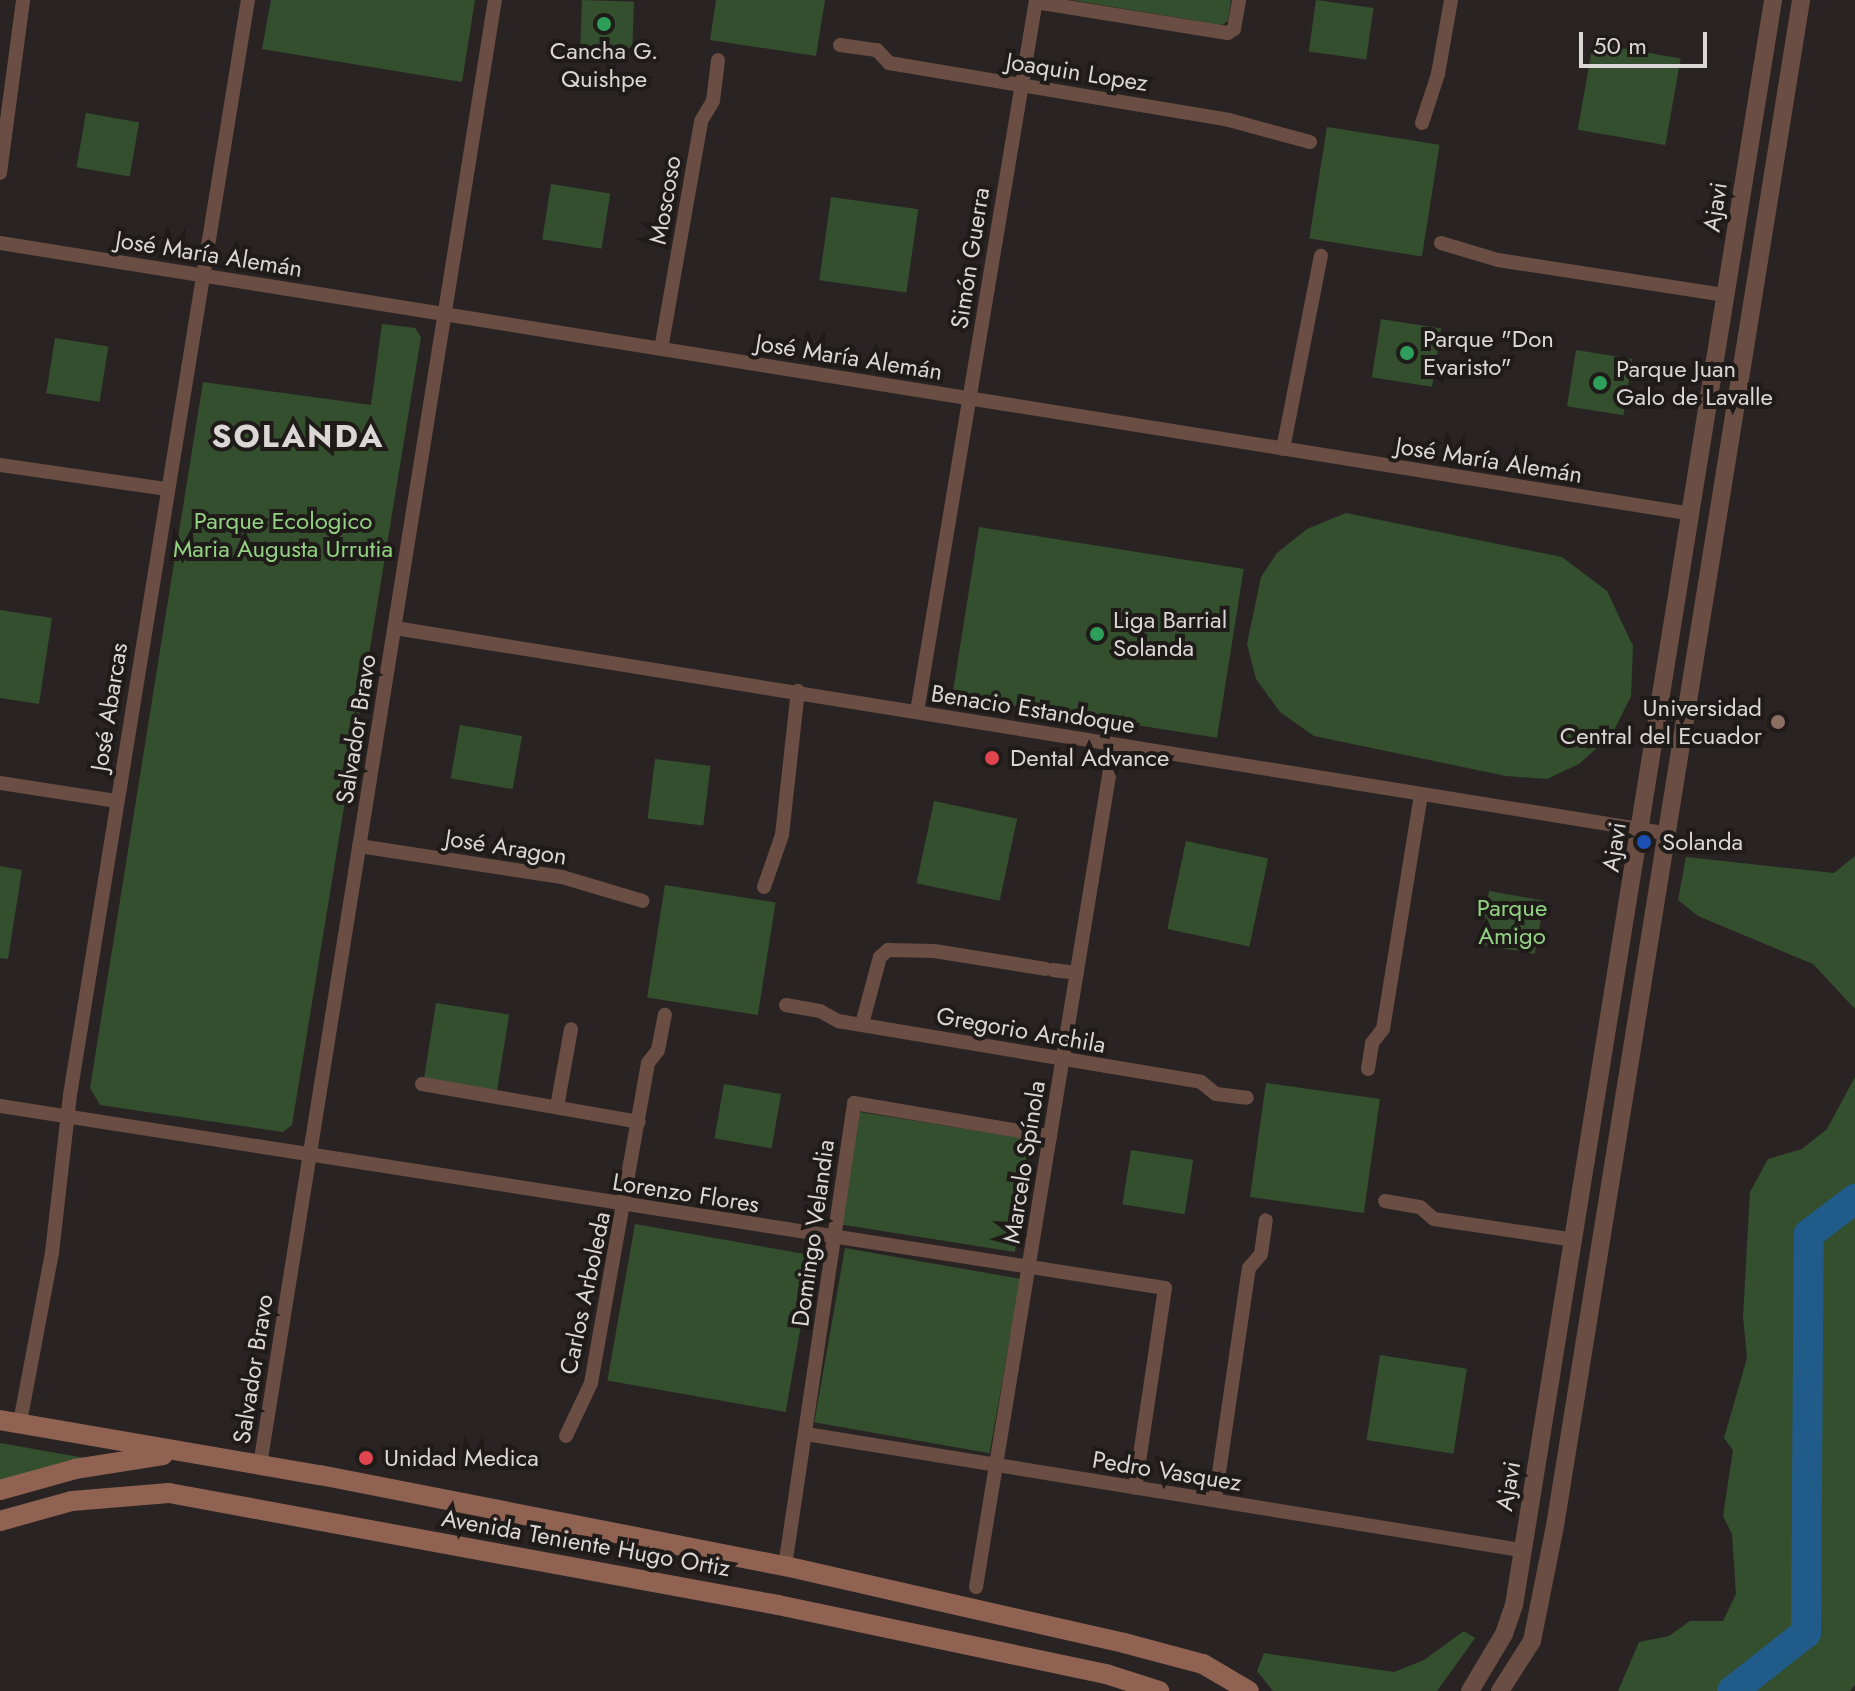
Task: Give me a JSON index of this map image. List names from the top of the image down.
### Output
{
  "streets": {
    "main road": ["Avenida Teniente Hugo Ortiz"],
    "street": [
      "Joaquin Lopez",
      "Moscoso",
      "Ajavi",
      "José María Alemán",
      "Simón Guerra",
      "José Abarcas",
      "Benacio Estandoque",
      "Salvador Bravo",
      "José Aragon",
      "Gregorio Archila",
      "Marcelo Spínola",
      "Lorenzo Flores",
      "Domingo Velandia",
      "Carlos Arboleda",
      "Pedro Vasquez"
    ]
  },
  "crossings": [
    ["Joaquin Lopez", "Simón Guerra"],
    ["Moscoso", "José María Alemán"],
    ["Ajavi", "José María Alemán"],
    ["Ajavi", "Benacio Estandoque"],
    ["Ajavi", "Pedro Vasquez"],
    ["José María Alemán", "Simón Guerra"],
    ["José María Alemán", "José Abarcas"],
    ["José María Alemán", "Salvador Bravo"],
    ["Simón Guerra", "Benacio Estandoque"],
    ["José Abarcas", "Lorenzo Flores"],
    ["José Abarcas", "Avenida Teniente Hugo Ortiz"],
    ["Benacio Estandoque", "Salvador Bravo"],
    ["Benacio Estandoque", "Marcelo Spínola"],
    ["Salvador Bravo", "José Aragon"],
    ["Salvador Bravo", "Lorenzo Flores"],
    ["Salvador Bravo", "Avenida Teniente Hugo Ortiz"],
    ["Gregorio Archila", "Marcelo Spínola"],
    ["Marcelo Spínola", "Lorenzo Flores"],
    ["Marcelo Spínola", "Domingo Velandia"],
    ["Marcelo Spínola", "Pedro Vasquez"],
    ["Lorenzo Flores", "Domingo Velandia"],
    ["Lorenzo Flores", "Carlos Arboleda"],
    ["Lorenzo Flores", "Pedro Vasquez"],
    ["Domingo Velandia", "Pedro Vasquez"],
    ["Domingo Velandia", "Avenida Teniente Hugo Ortiz"]
  ],
  "districts": ["SOLANDA"],
  "parks": ["Parque Ecologico Maria Augusta Urrutia", "Parque Amigo"],
  "places": [
    "Cancha G. Quishpe",
    "Parque \"Don Evaristo\"",
    "Parque Juan Galo de Lavalle",
    "Liga Barrial Solanda",
    "Universidad Central del Ecuador",
    "Dental Advance",
    "Solanda",
    "Unidad Medica"
  ],
  "scale_bar": "50 m"
}
